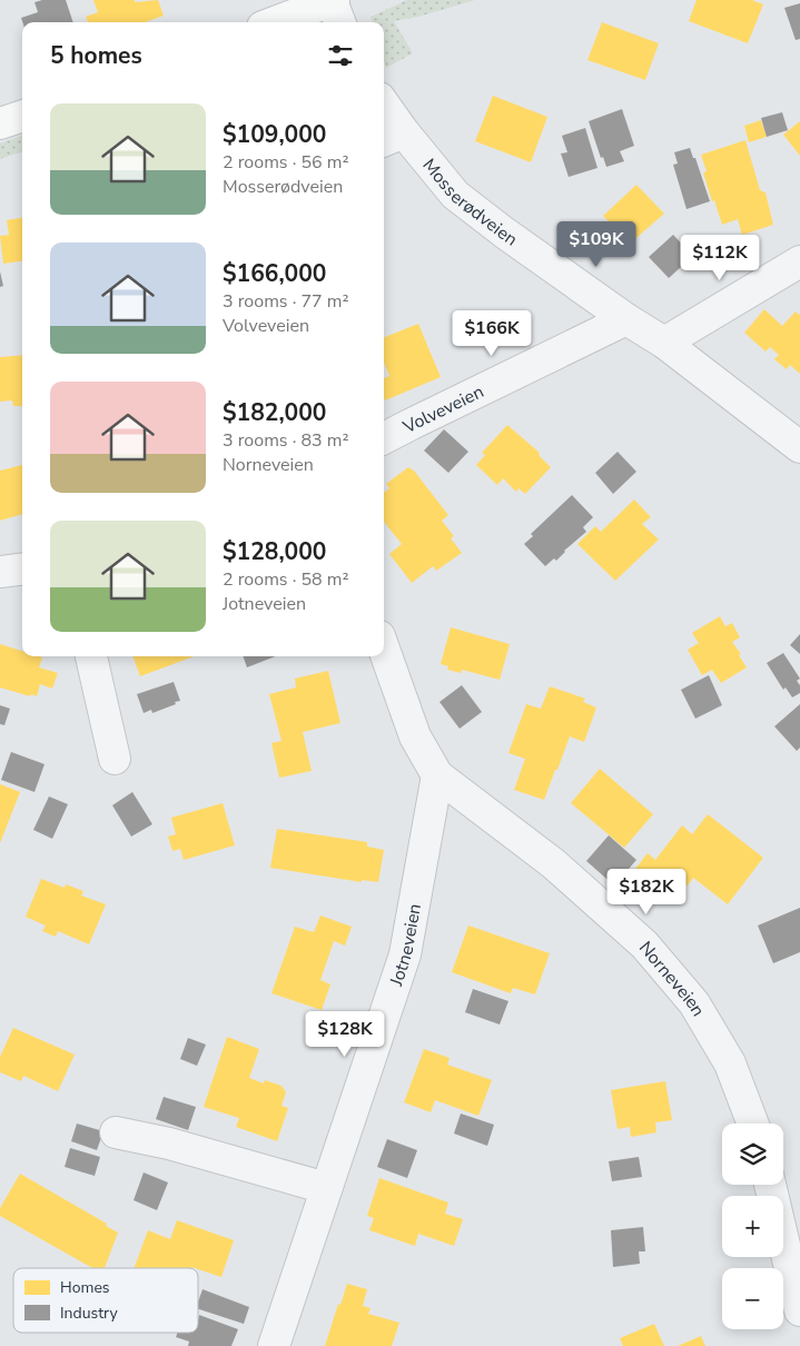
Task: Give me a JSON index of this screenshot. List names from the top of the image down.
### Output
{
  "streets": {
    "street": [
      "Mosserødveien",
      "Volveveien",
      "Jotneveien",
      "Norneveien"
    ]
  },
  "crossings": [
    ["Mosserødveien", "Volveveien"],
    ["Jotneveien", "Norneveien"]
  ],
  "legend": ["Homes", "Industry"],
  "page": {
    "heading": "5 homes",
    "list": [
      {
        "name": "$109,000",
        "note": "2 rooms · 56 m² · Mosserødveien"
      },
      {
        "name": "$166,000",
        "note": "3 rooms · 77 m² · Volveveien"
      },
      {
        "name": "$182,000",
        "note": "3 rooms · 83 m² · Norneveien"
      },
      {
        "name": "$128,000",
        "note": "2 rooms · 58 m² · Jotneveien"
      }
    ],
    "price": [
      "$109K",
      "$112K",
      "$166K",
      "$182K",
      "$128K"
    ],
    "map_buttons": ["+", "−"]
  }
}
